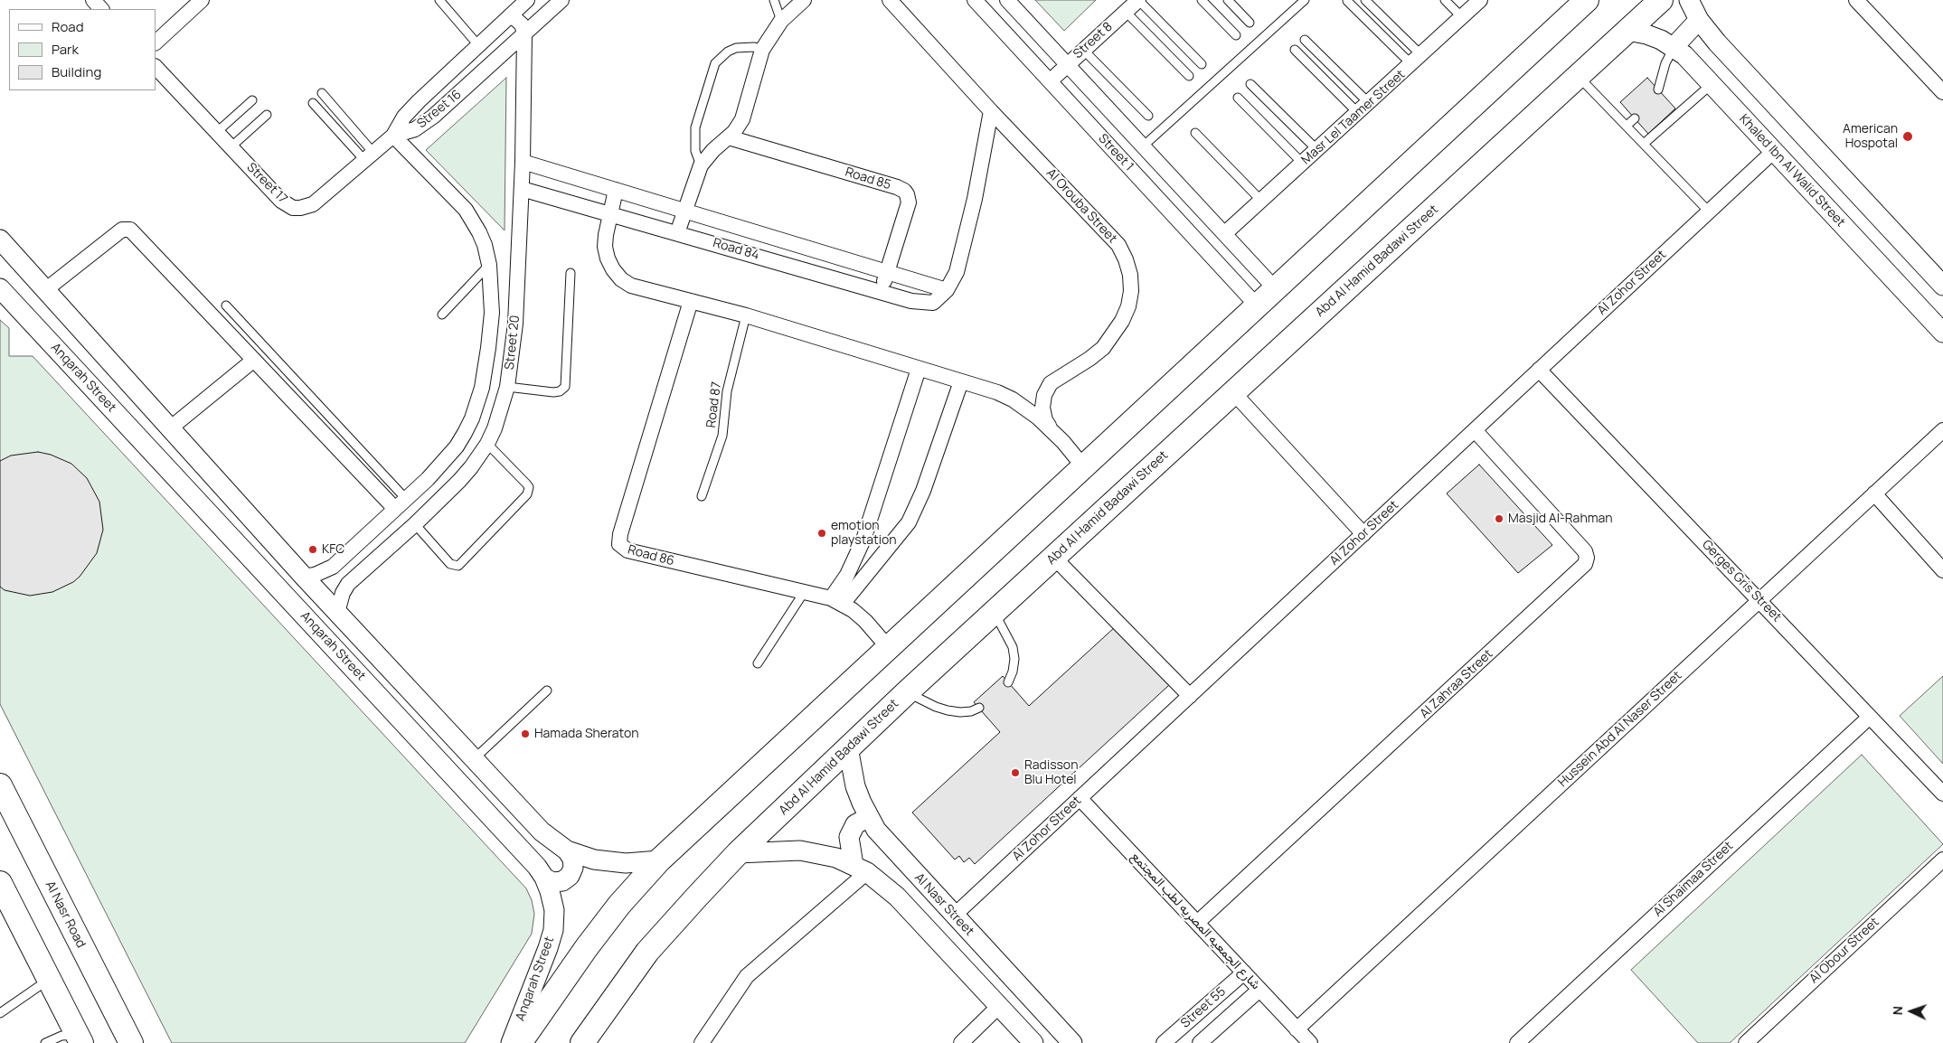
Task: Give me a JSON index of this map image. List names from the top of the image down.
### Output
{
  "streets": {
    "main road": ["Abd Al Hamid Badawi Street", "Al Nasr Road"],
    "street": [
      "Street 8",
      "Street 16",
      "Masr Lel Taamer Street",
      "Street 1",
      "Khaled Ibn Al Walid Street",
      "Road 85",
      "Street 17",
      "Al Orouba Street",
      "Road 84",
      "Al Zohor Street",
      "Street 20",
      "Anqarah Street",
      "Road 86",
      "Gerges Gris Street",
      "Al Zahraa Street",
      "Hussein Abd Al Naser Street",
      "Al Shaimaa Street",
      "Al Nasr Street",
      "شارع الجمعيه المصريه لطب المجتمع",
      "Al Obour Street",
      "Street 55"
    ],
    "lane": ["Road 87"]
  },
  "crossings": [
    ["Street 8", "Street 1"],
    ["Street 16", "Street 17"],
    ["Street 16", "Street 20"],
    ["Masr Lel Taamer Street", "Street 1"],
    ["Khaled Ibn Al Walid Street", "Abd Al Hamid Badawi Street"],
    ["Khaled Ibn Al Walid Street", "Al Zohor Street"],
    ["Road 85", "Road 84"],
    ["Street 17", "Street 20"],
    ["Al Orouba Street", "Road 84"],
    ["Road 84", "Street 20"],
    ["Abd Al Hamid Badawi Street", "Al Nasr Street"],
    ["Al Zohor Street", "Gerges Gris Street"],
    ["Al Zohor Street", "Al Zahraa Street"],
    ["Al Zohor Street", "Al Nasr Street"],
    ["Al Zohor Street", "شارع الجمعيه المصريه لطب المجتمع"],
    ["Gerges Gris Street", "Hussein Abd Al Naser Street"],
    ["Gerges Gris Street", "Al Shaimaa Street"],
    ["Al Zahraa Street", "شارع الجمعيه المصريه لطب المجتمع"],
    ["Hussein Abd Al Naser Street", "شارع الجمعيه المصريه لطب المجتمع"],
    ["شارع الجمعيه المصريه لطب المجتمع", "Street 55"]
  ],
  "places": [
    "American Hospotal",
    "Masjid Al-Rahman",
    "emotion playstation",
    "KFC",
    "Hamada Sheraton",
    "Radisson Blu Hotel"
  ],
  "legend": ["Road", "Park", "Building"],
  "north": "left"
}
